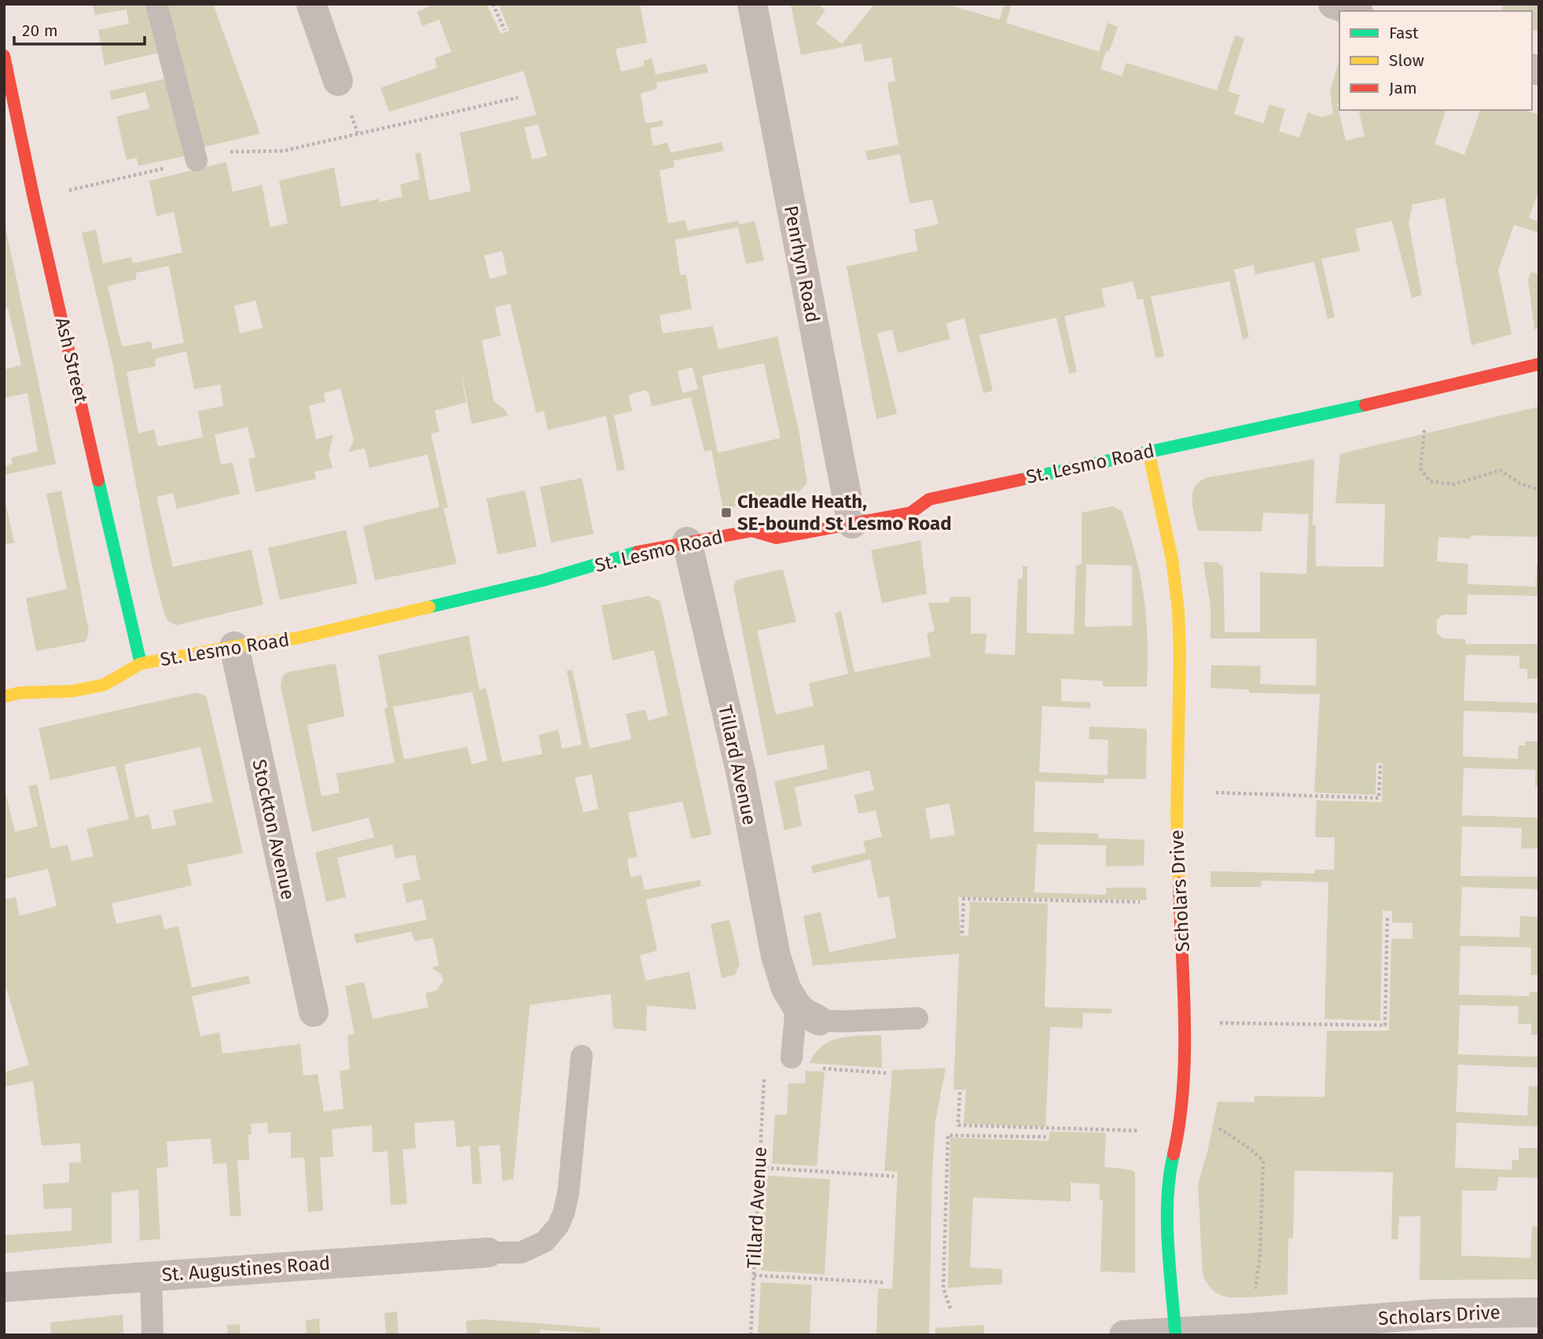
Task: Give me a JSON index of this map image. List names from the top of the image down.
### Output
{
  "streets": {
    "street": [
      "Penrhyn Road",
      "Ash Street",
      "St. Lesmo Road",
      "Tillard Avenue",
      "Stockton Avenue",
      "Scholars Drive",
      "St. Augustines Road"
    ]
  },
  "crossings": [
    ["Penrhyn Road", "St. Lesmo Road"],
    ["Ash Street", "St. Lesmo Road"],
    ["St. Lesmo Road", "Tillard Avenue"],
    ["St. Lesmo Road", "Stockton Avenue"],
    ["St. Lesmo Road", "Scholars Drive"]
  ],
  "places": {
    "transit": ["Cheadle Heath, SE-bound St Lesmo Road"]
  },
  "legend": ["Fast", "Slow", "Jam"],
  "scale_bar": "20 m"
}
